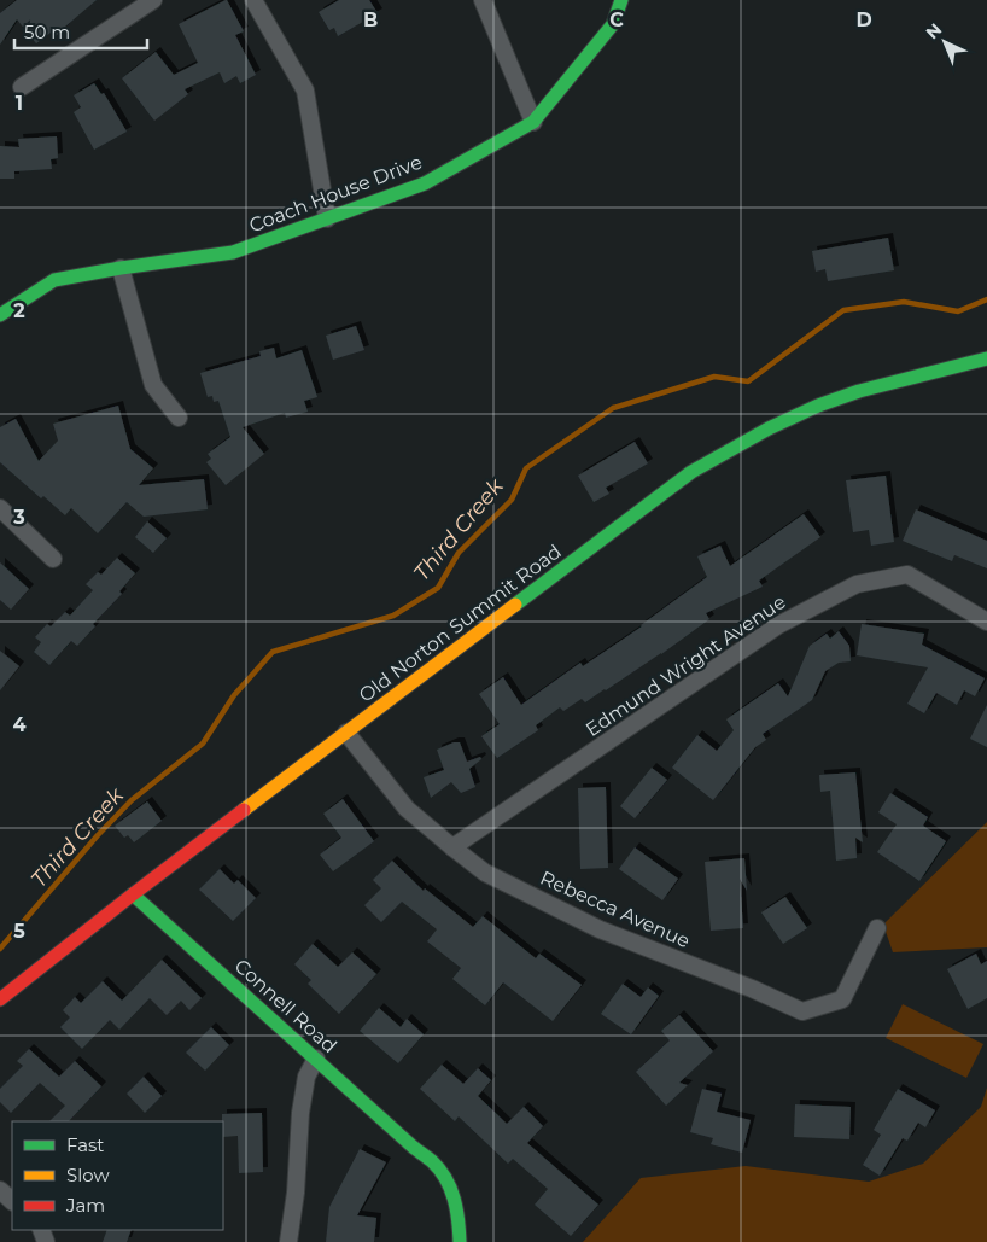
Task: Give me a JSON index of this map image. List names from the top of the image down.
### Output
{
  "streets": {
    "street": [
      "Coach House Drive",
      "Old Norton Summit Road",
      "Edmund Wright Avenue",
      "Rebecca Avenue",
      "Connell Road"
    ]
  },
  "crossings": [
    ["Old Norton Summit Road", "Rebecca Avenue"],
    ["Old Norton Summit Road", "Connell Road"],
    ["Edmund Wright Avenue", "Rebecca Avenue"]
  ],
  "water": ["Third Creek"],
  "legend": ["Fast", "Slow", "Jam"],
  "scale_bar": "50 m",
  "north": "top left",
  "grid": {
    "columns": ["B", "C", "D"],
    "rows": [
      "1",
      "2",
      "3",
      "4",
      "5"
    ]
  }
}
